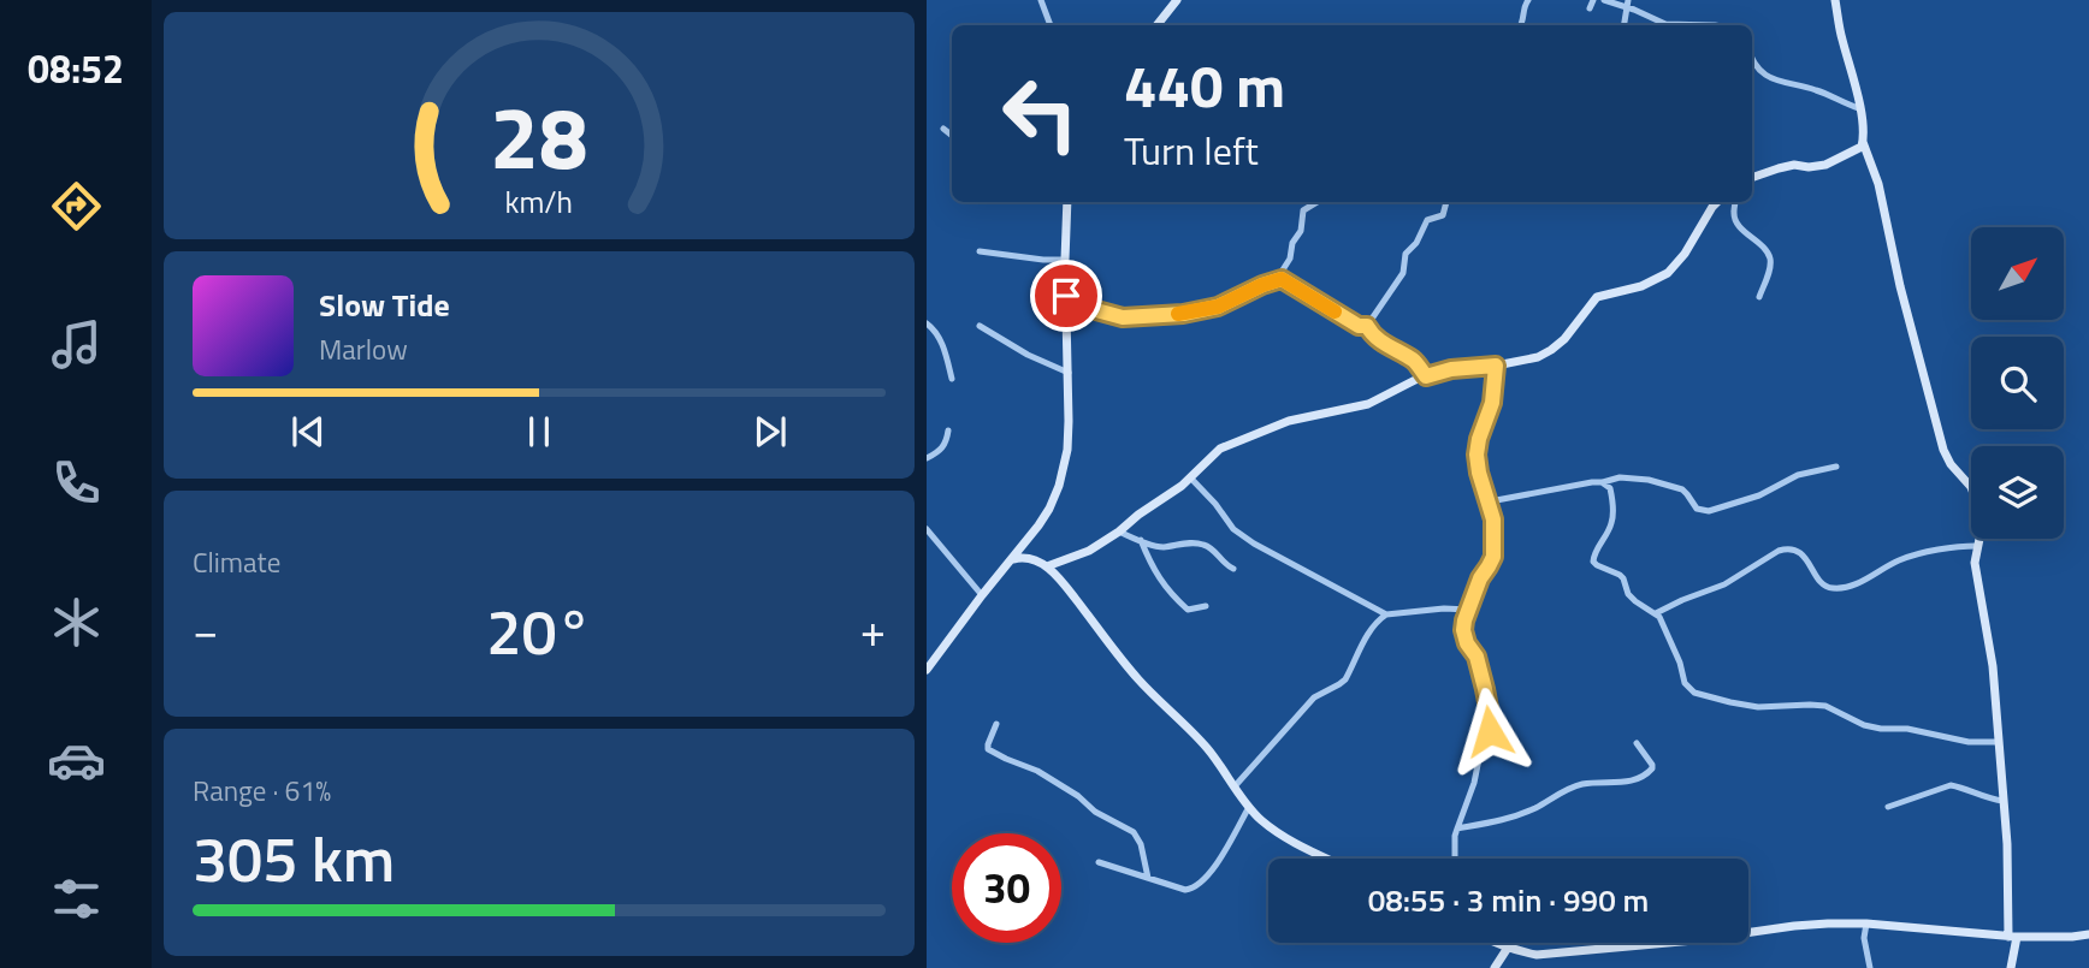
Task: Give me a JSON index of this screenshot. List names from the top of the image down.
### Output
{
  "north": "top right",
  "page": {
    "tabs": "08:52",
    "turn": ["440 m", "Turn left"],
    "song": ["Slow Tide", "Marlow"],
    "tile": [
      "Climate",
      ["Range · 61%", "305 km"]
    ],
    "heat": ["−", "20°", "+"],
    "limit": "30",
    "trip": "08:55 · 3 min · 990 m",
    "gauge": ["28", "km/h"]
  }
}
